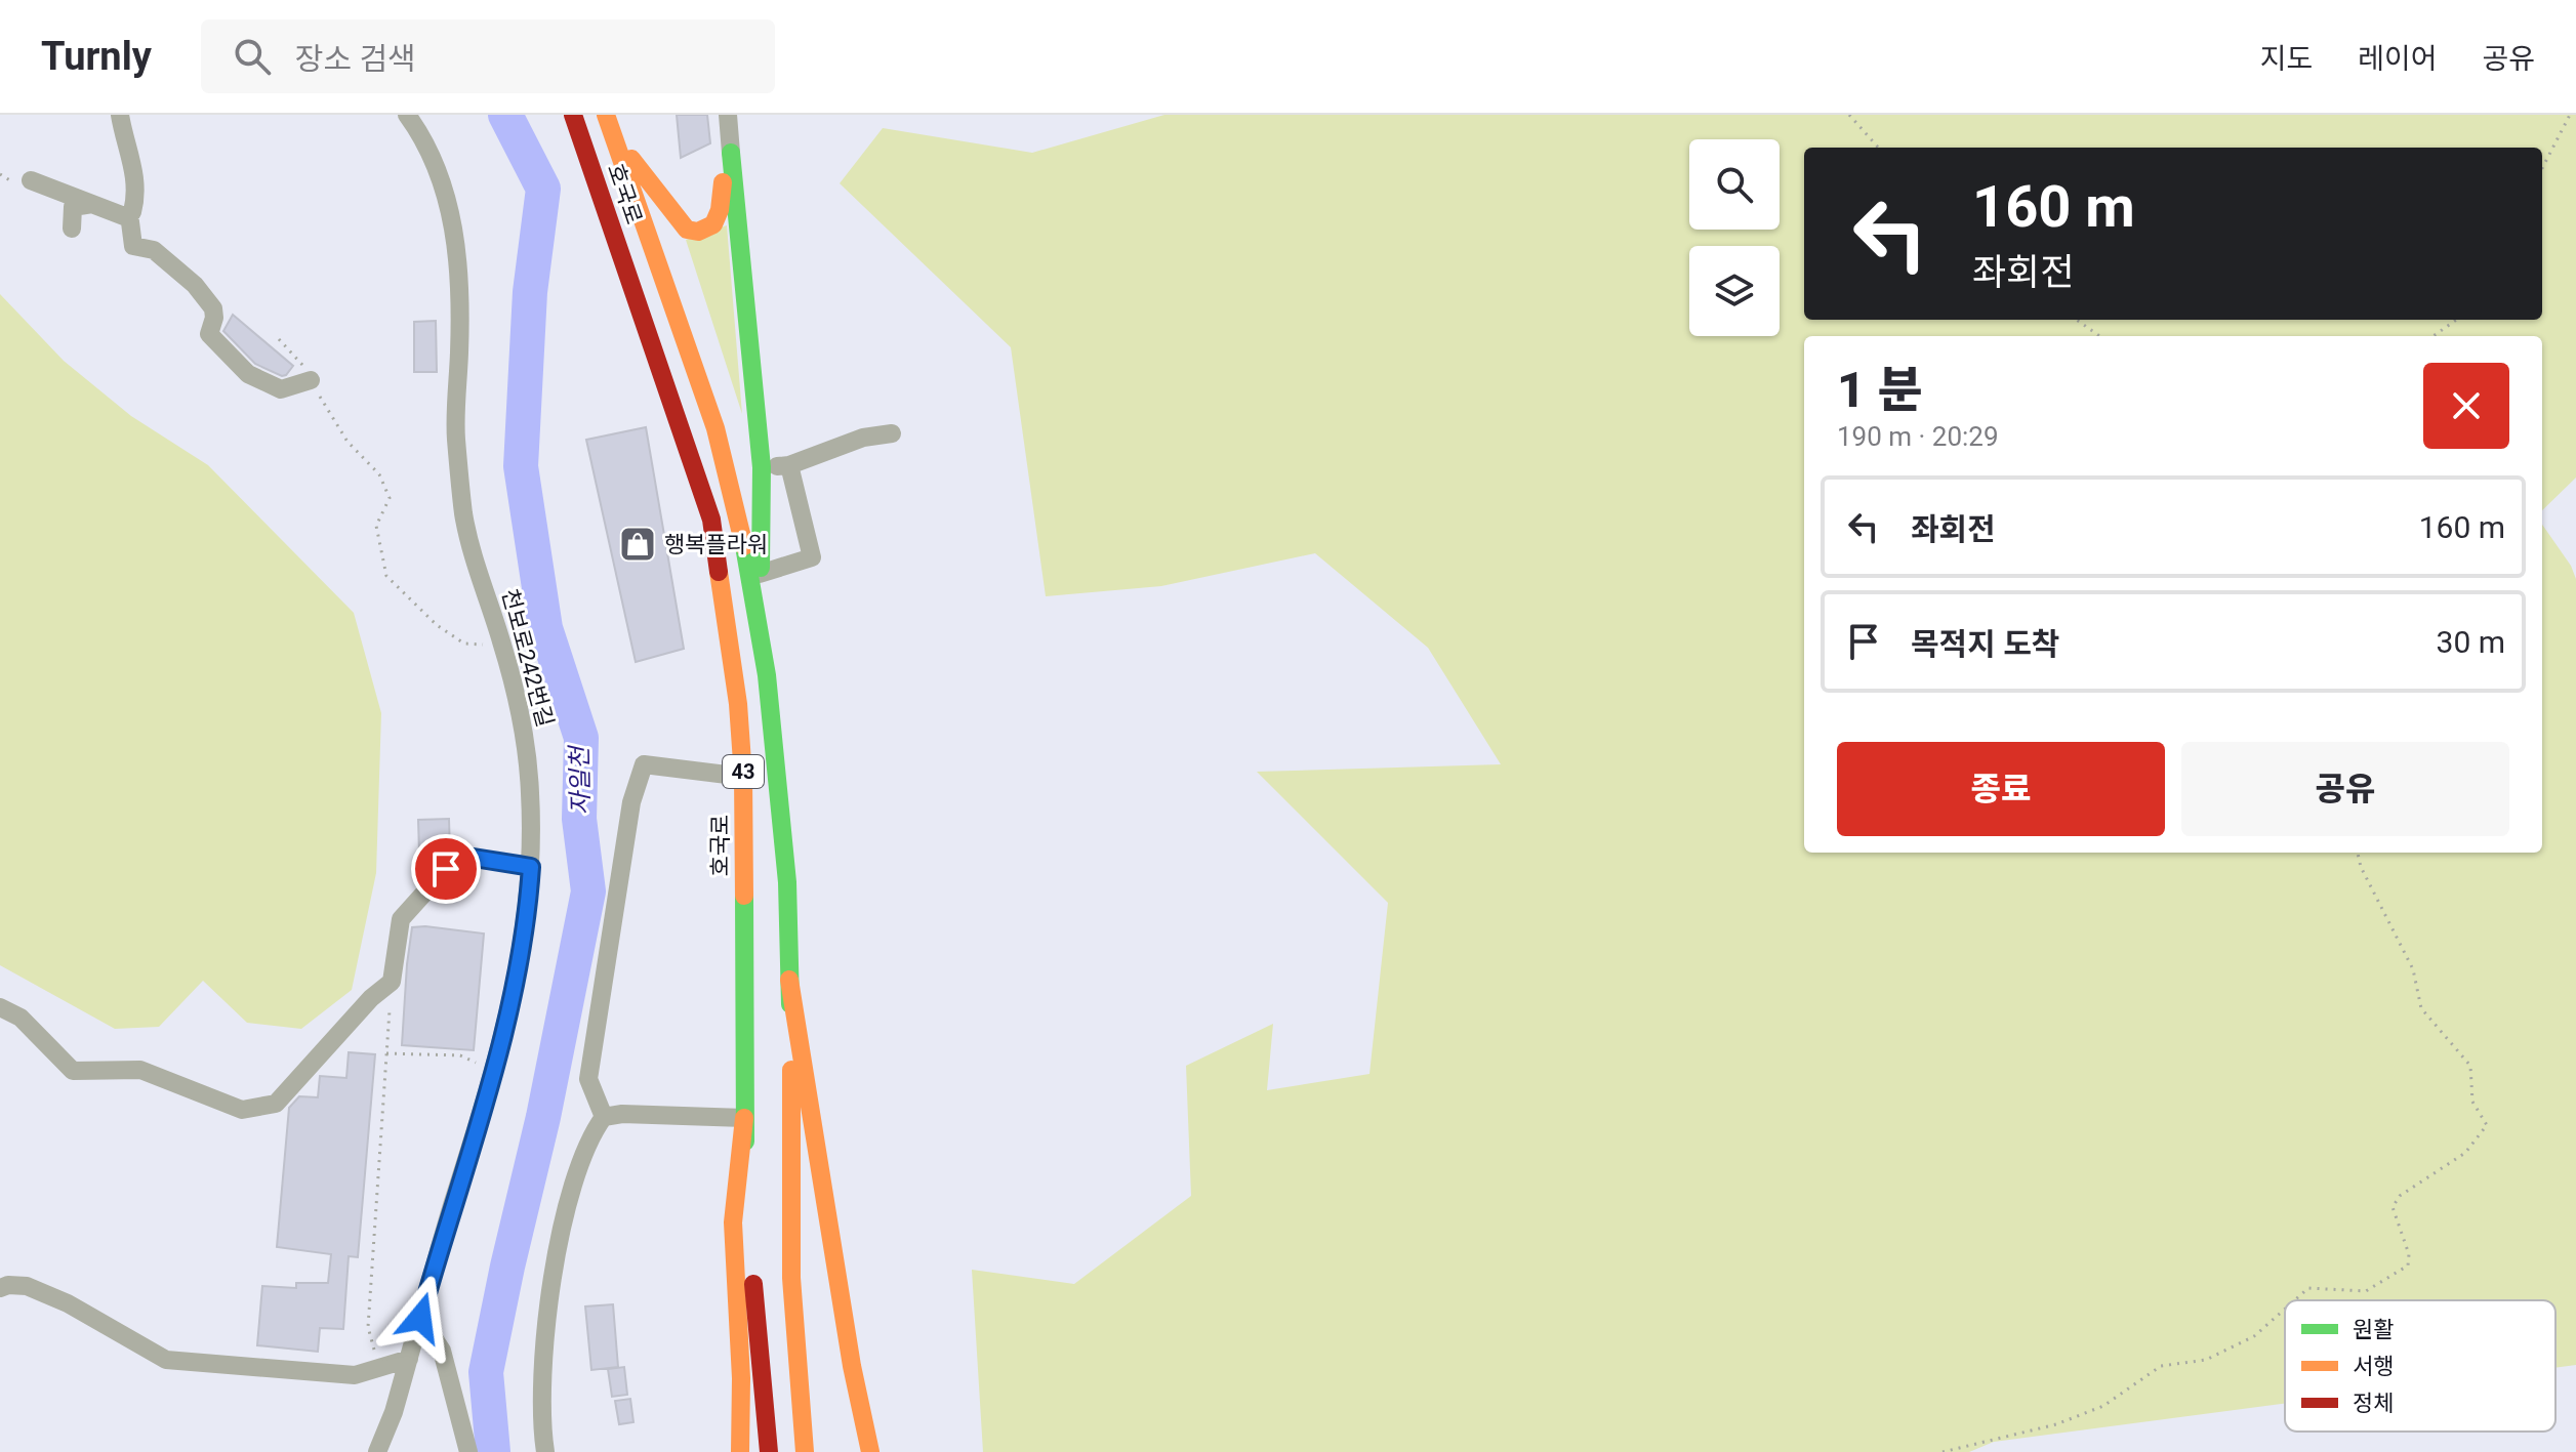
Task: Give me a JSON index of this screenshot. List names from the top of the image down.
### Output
{
  "streets": {
    "main road": ["호국로", "43"],
    "street": ["천보로242번길"]
  },
  "water": ["자일천"],
  "places": {
    "shop": ["행복플라워"]
  },
  "legend": ["원활", "서행", "정체"],
  "page": {
    "header": "Turnly",
    "search": "장소 검색",
    "nav": ["지도", "레이어", "공유"],
    "turn": ["160 m", "좌회전"],
    "heading": ["1 분", "190 m · 20:29"],
    "list": [
      {
        "name": "좌회전",
        "value": "160 m"
      },
      {
        "name": "목적지 도착",
        "value": "30 m"
      }
    ],
    "buttons": ["종료", "공유"]
  }
}
